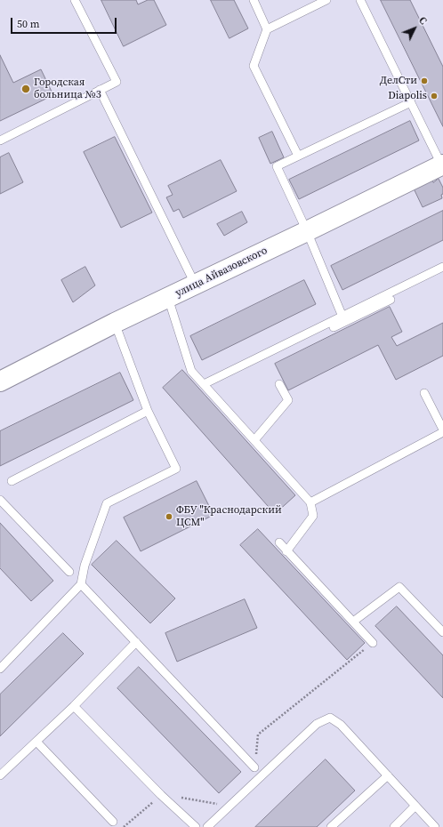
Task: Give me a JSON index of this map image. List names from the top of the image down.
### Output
{
  "streets": {
    "street": ["улица Айвазовского"]
  },
  "places": [
    "ДелСти",
    "Городская больница №3",
    "Diapolis",
    "ФБУ \"Краснодарский ЦСМ\""
  ],
  "scale_bar": "50 m",
  "north": "top right"
}
